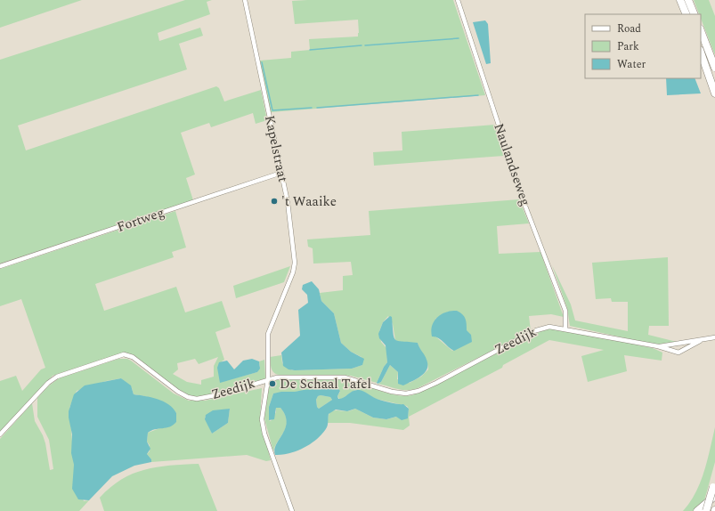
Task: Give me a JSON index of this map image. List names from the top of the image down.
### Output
{
  "streets": {
    "street": [
      "Kapelstraat",
      "Naulandseweg",
      "Fortweg",
      "Zeedijk"
    ]
  },
  "crossings": [
    ["Kapelstraat", "Fortweg"],
    ["Kapelstraat", "Zeedijk"],
    ["Naulandseweg", "Zeedijk"]
  ],
  "places": ["'t Waaike", "De Schaal Tafel"],
  "legend": ["Road", "Park", "Water"]
}
